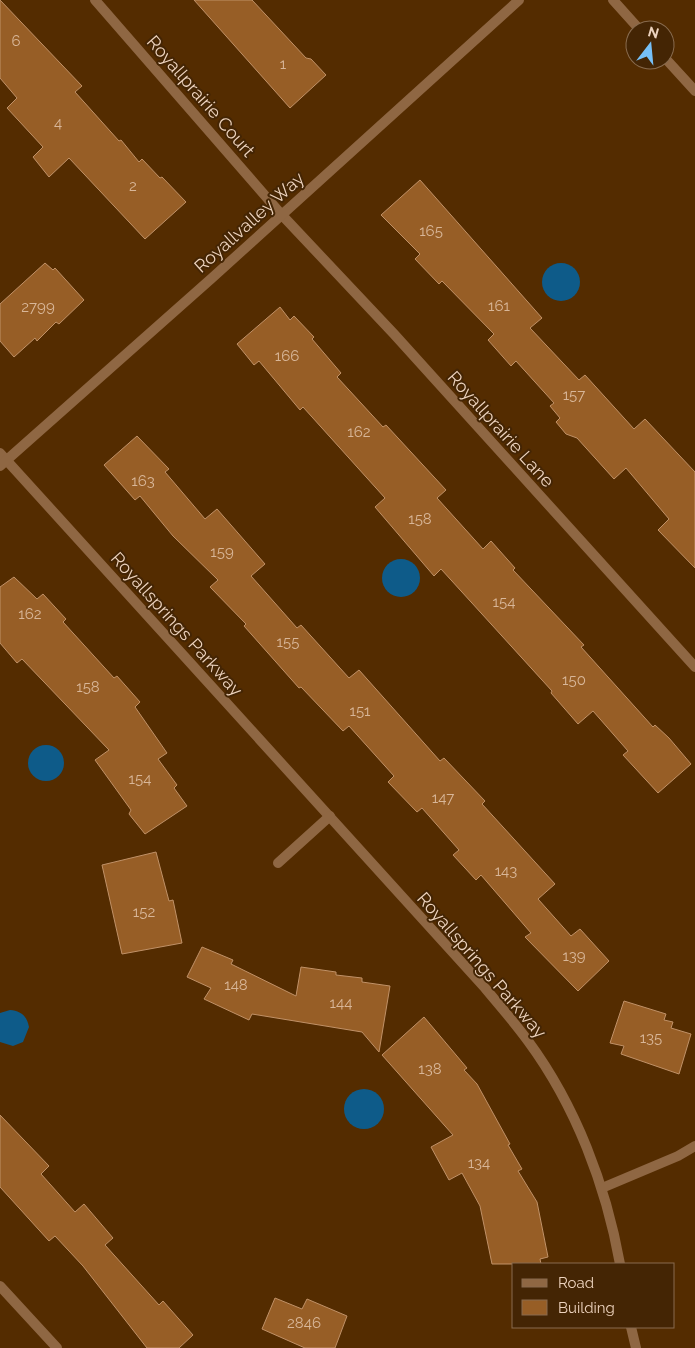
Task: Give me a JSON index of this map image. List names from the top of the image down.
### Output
{
  "streets": {
    "street": [
      "Royallprairie Court",
      "Royallvalley Way",
      "Royallprairie Lane",
      "Royallsprings Parkway"
    ]
  },
  "crossings": [
    ["Royallprairie Court", "Royallvalley Way"],
    ["Royallprairie Court", "Royallprairie Lane"],
    ["Royallvalley Way", "Royallprairie Lane"],
    ["Royallvalley Way", "Royallsprings Parkway"]
  ],
  "house_numbers": [
    "6",
    "1",
    "4",
    "2",
    "165",
    "161",
    "2799",
    "166",
    "157",
    "162",
    "163",
    "158",
    "159",
    "154",
    "162",
    "155",
    "150",
    "158",
    "151",
    "154",
    "147",
    "143",
    "152",
    "139",
    "148",
    "144",
    "135",
    "138",
    "134",
    "2846"
  ],
  "legend": ["Road", "Building"],
  "north": "top"
}
